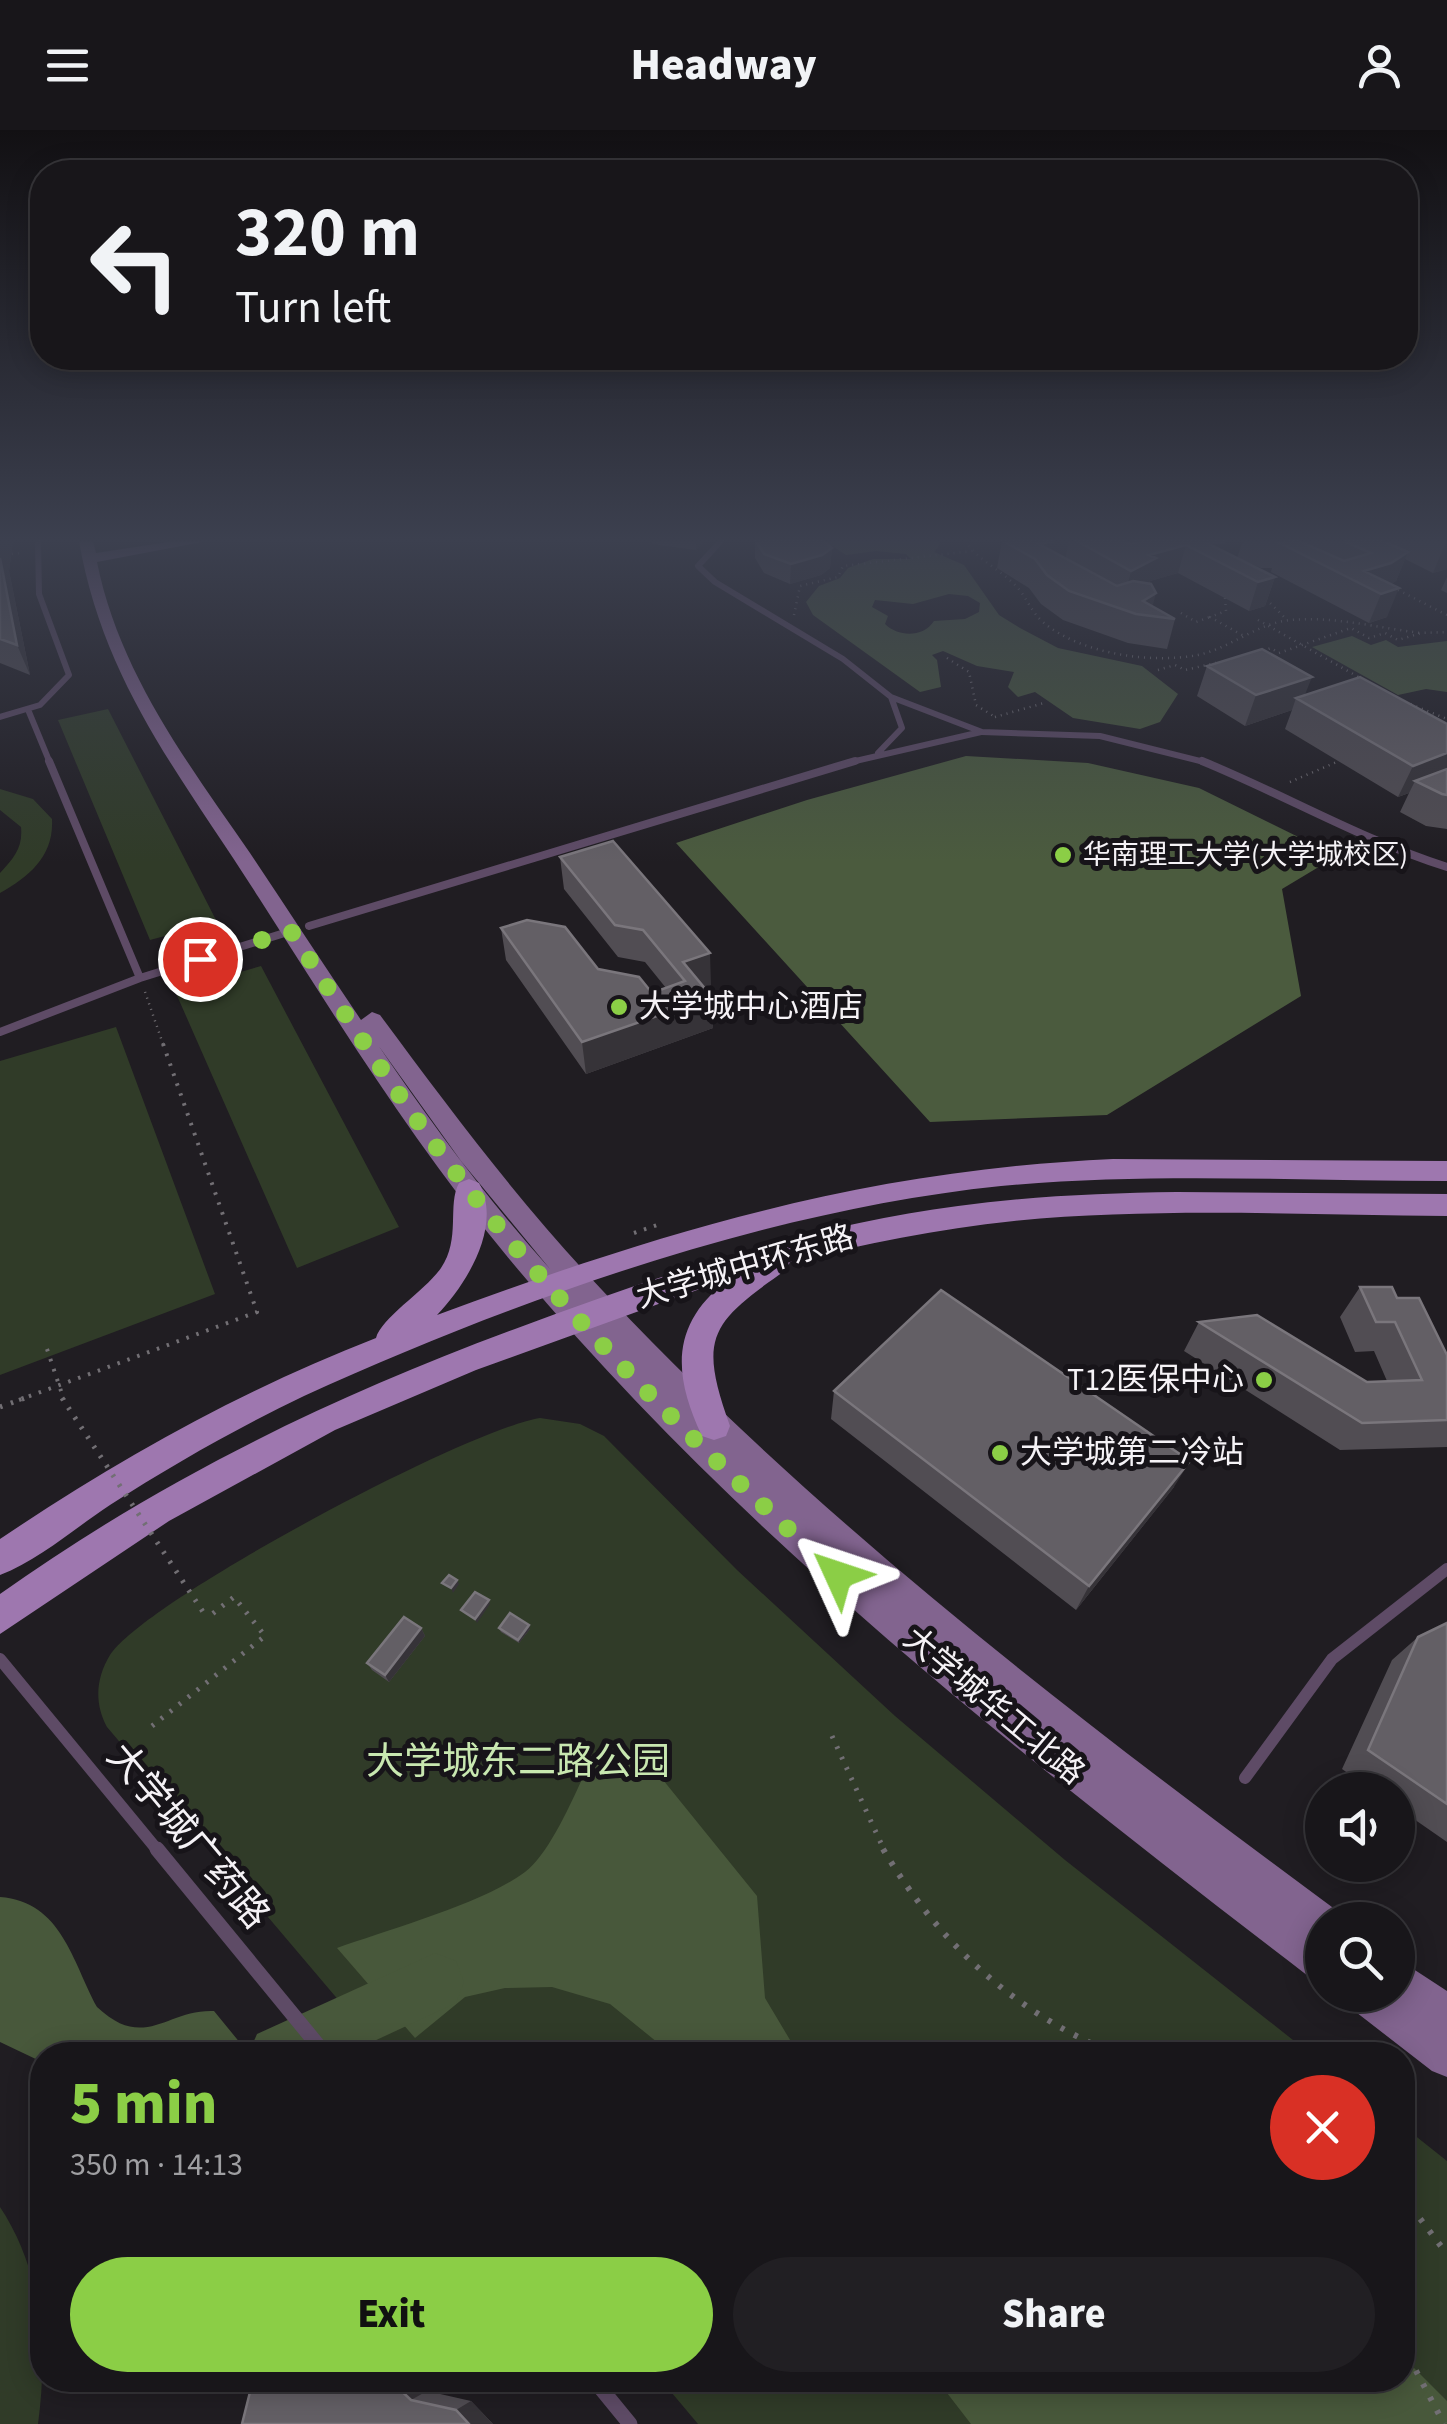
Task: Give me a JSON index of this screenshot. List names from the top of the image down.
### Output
{
  "streets": {
    "main road": ["大学城中环东路", "大学城华工北路"],
    "lane": ["大学城广药路"]
  },
  "crossings": [
    ["大学城中环东路", "大学城华工北路"]
  ],
  "parks": ["大学城东二路公园"],
  "places": [
    "华南理工大学(大学城校区)",
    "大学城中心酒店",
    "T12医保中心",
    "大学城第二冷站"
  ],
  "page": {
    "header": "Headway",
    "turn": ["320 m", "Turn left"],
    "heading": ["5 min", "350 m · 14:13"],
    "buttons": ["Exit", "Share"]
  }
}
